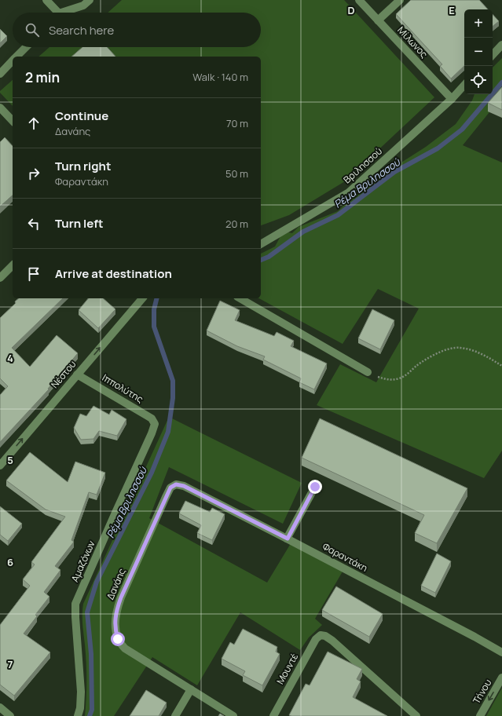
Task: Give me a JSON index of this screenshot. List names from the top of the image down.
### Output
{
  "streets": {
    "street": [
      "Μίλωνος",
      "Βριλησσού",
      "Νέστου",
      "Ιππολύτης",
      "Φαραντάκη",
      "Αμαζόνων",
      "Δανάης",
      "Μουντέ",
      "Τήνου"
    ]
  },
  "crossings": [
    ["Μίλωνος", "Βριλησσού"],
    ["Νέστου", "Ιππολύτης"],
    ["Ιππολύτης", "Αμαζόνων"],
    ["Φαραντάκη", "Δανάης"]
  ],
  "one_way": ["Νέστου", "Τήνου"],
  "water": ["Ρέμα Βριλησσού"],
  "page": {
    "map_buttons": ["+", "−"],
    "search": "Search here",
    "heading": ["2 min", "Walk · 140 m"],
    "list": [
      ["Continue", "Δανάης", "70 m"],
      ["Turn right", "Φαραντάκη", "50 m"],
      ["Turn left", "20 m"],
      "Arrive at destination"
    ]
  },
  "grid": {
    "columns": ["D", "E"],
    "rows": [
      "4",
      "5",
      "6",
      "7"
    ]
  }
}
